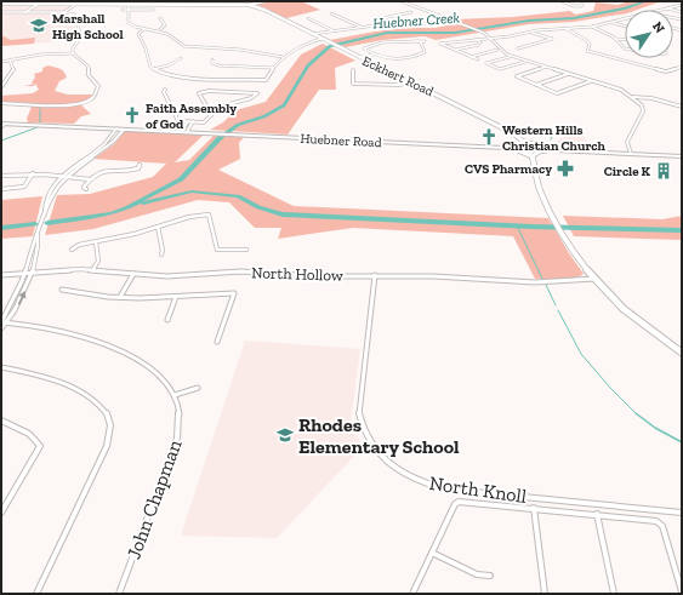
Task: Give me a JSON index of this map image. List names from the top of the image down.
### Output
{
  "streets": {
    "main road": ["Eckhert Road", "Huebner Road"],
    "street": ["North Hollow", "North Knoll", "John Chapman"]
  },
  "crossings": [
    ["Eckhert Road", "Huebner Road"],
    ["Eckhert Road", "North Hollow"],
    ["North Hollow", "North Knoll"]
  ],
  "water": ["Huebner Creek"],
  "places": {
    "school or university": ["Marshall High School", "Rhodes Elementary School"],
    "church": ["Faith Assembly of God", "Western Hills Christian Church"],
    "pharmacy": ["CVS Pharmacy"],
    "building": ["Circle K"]
  },
  "north": "top right"
}
